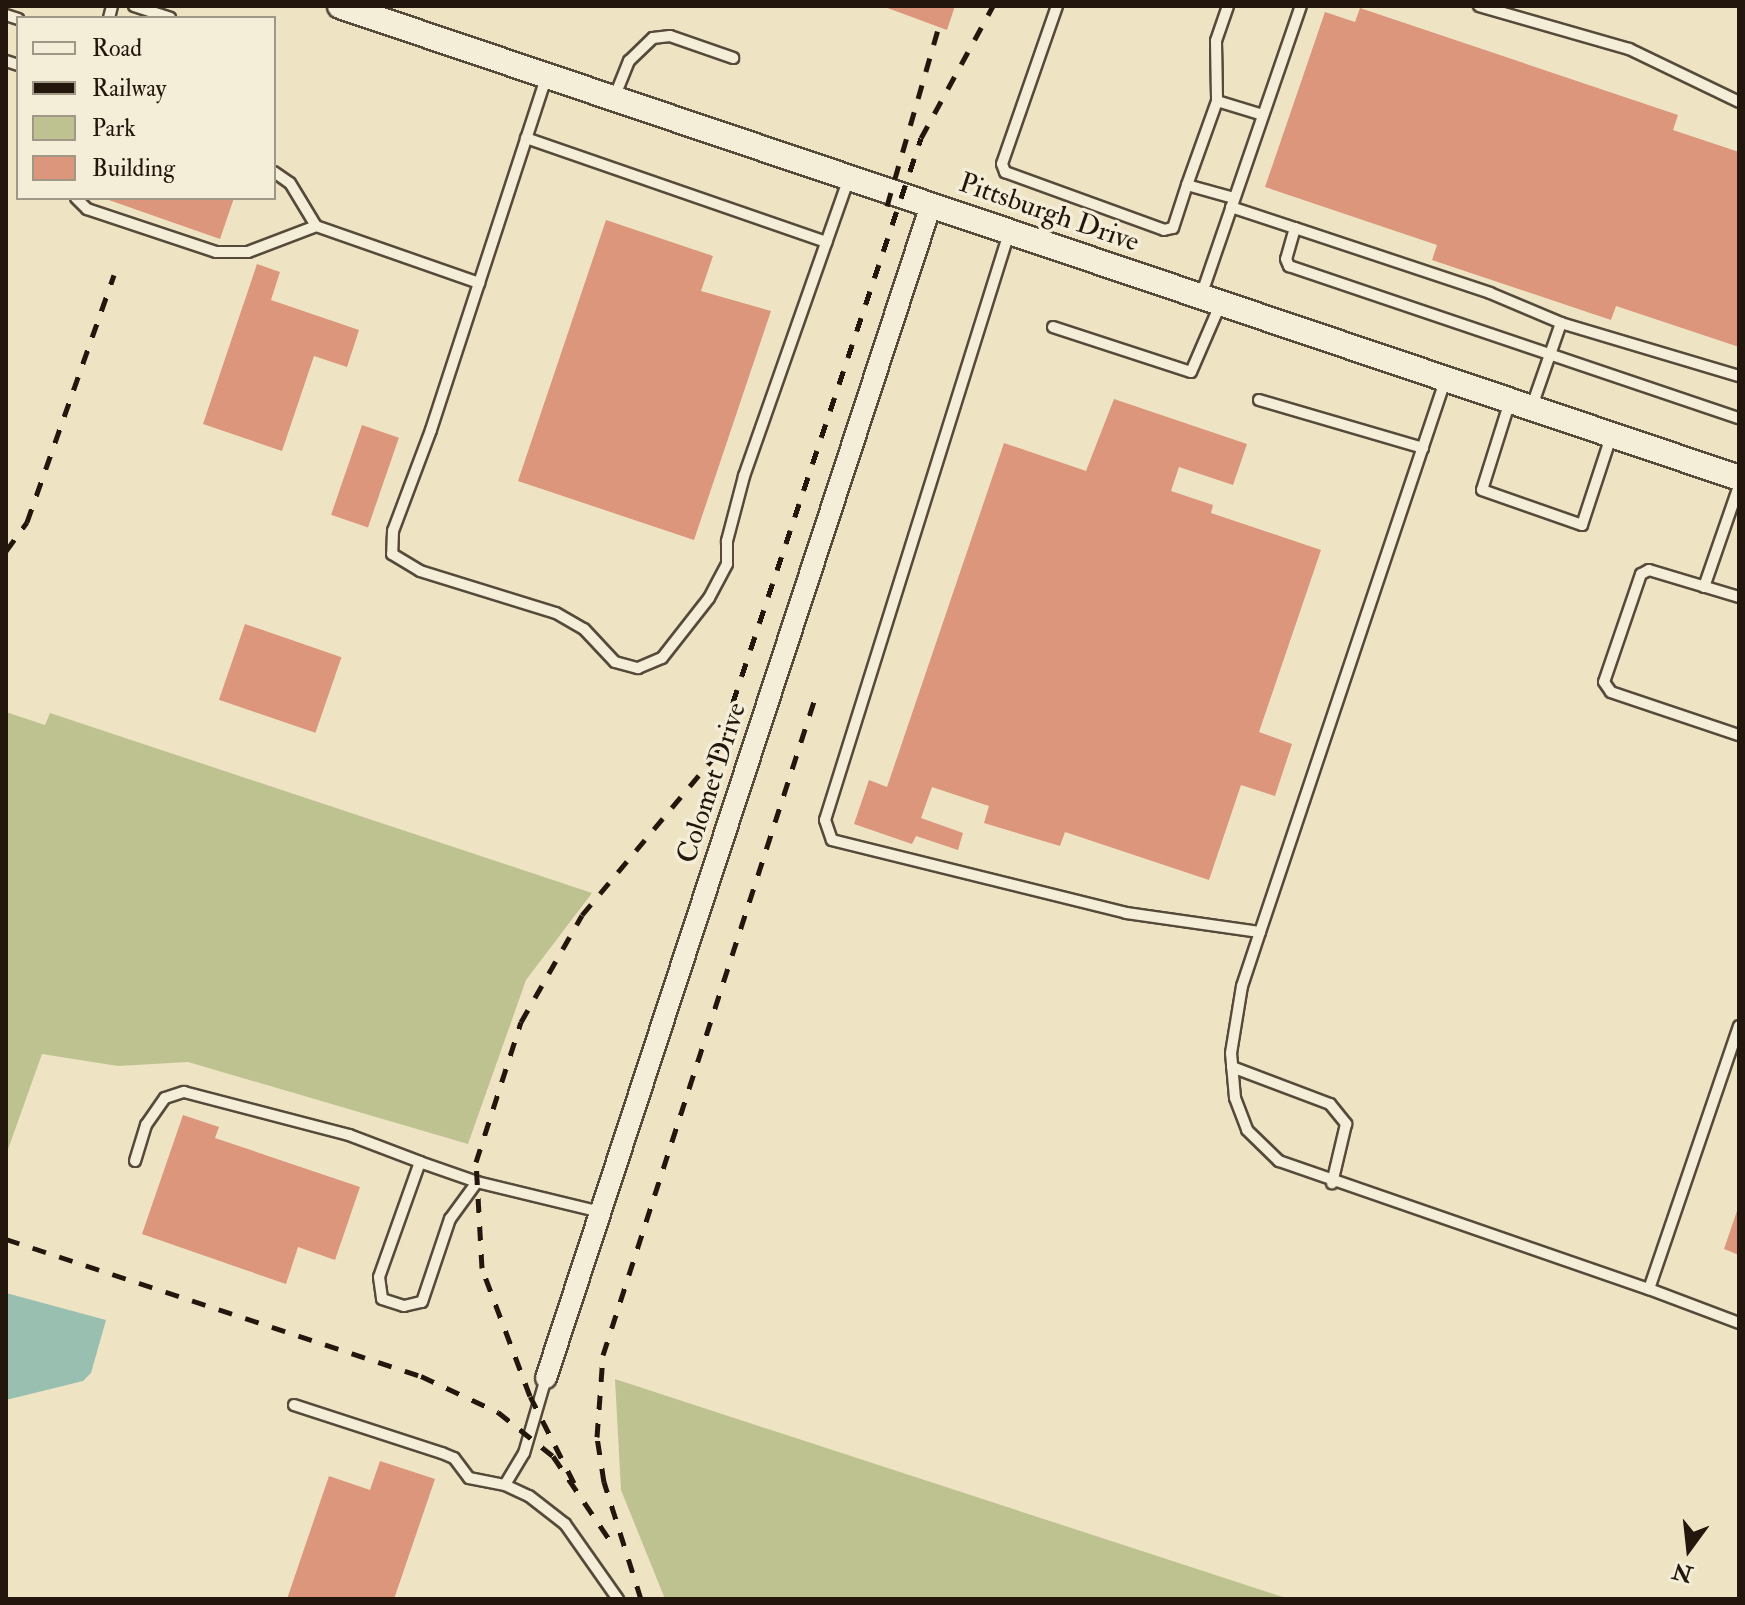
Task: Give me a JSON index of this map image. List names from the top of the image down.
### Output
{
  "streets": {
    "street": ["Pittsburgh Drive", "Colomet Drive"]
  },
  "crossings": [
    ["Pittsburgh Drive", "Colomet Drive"]
  ],
  "legend": [
    "Road",
    "Railway",
    "Park",
    "Building"
  ],
  "north": "bottom"
}
